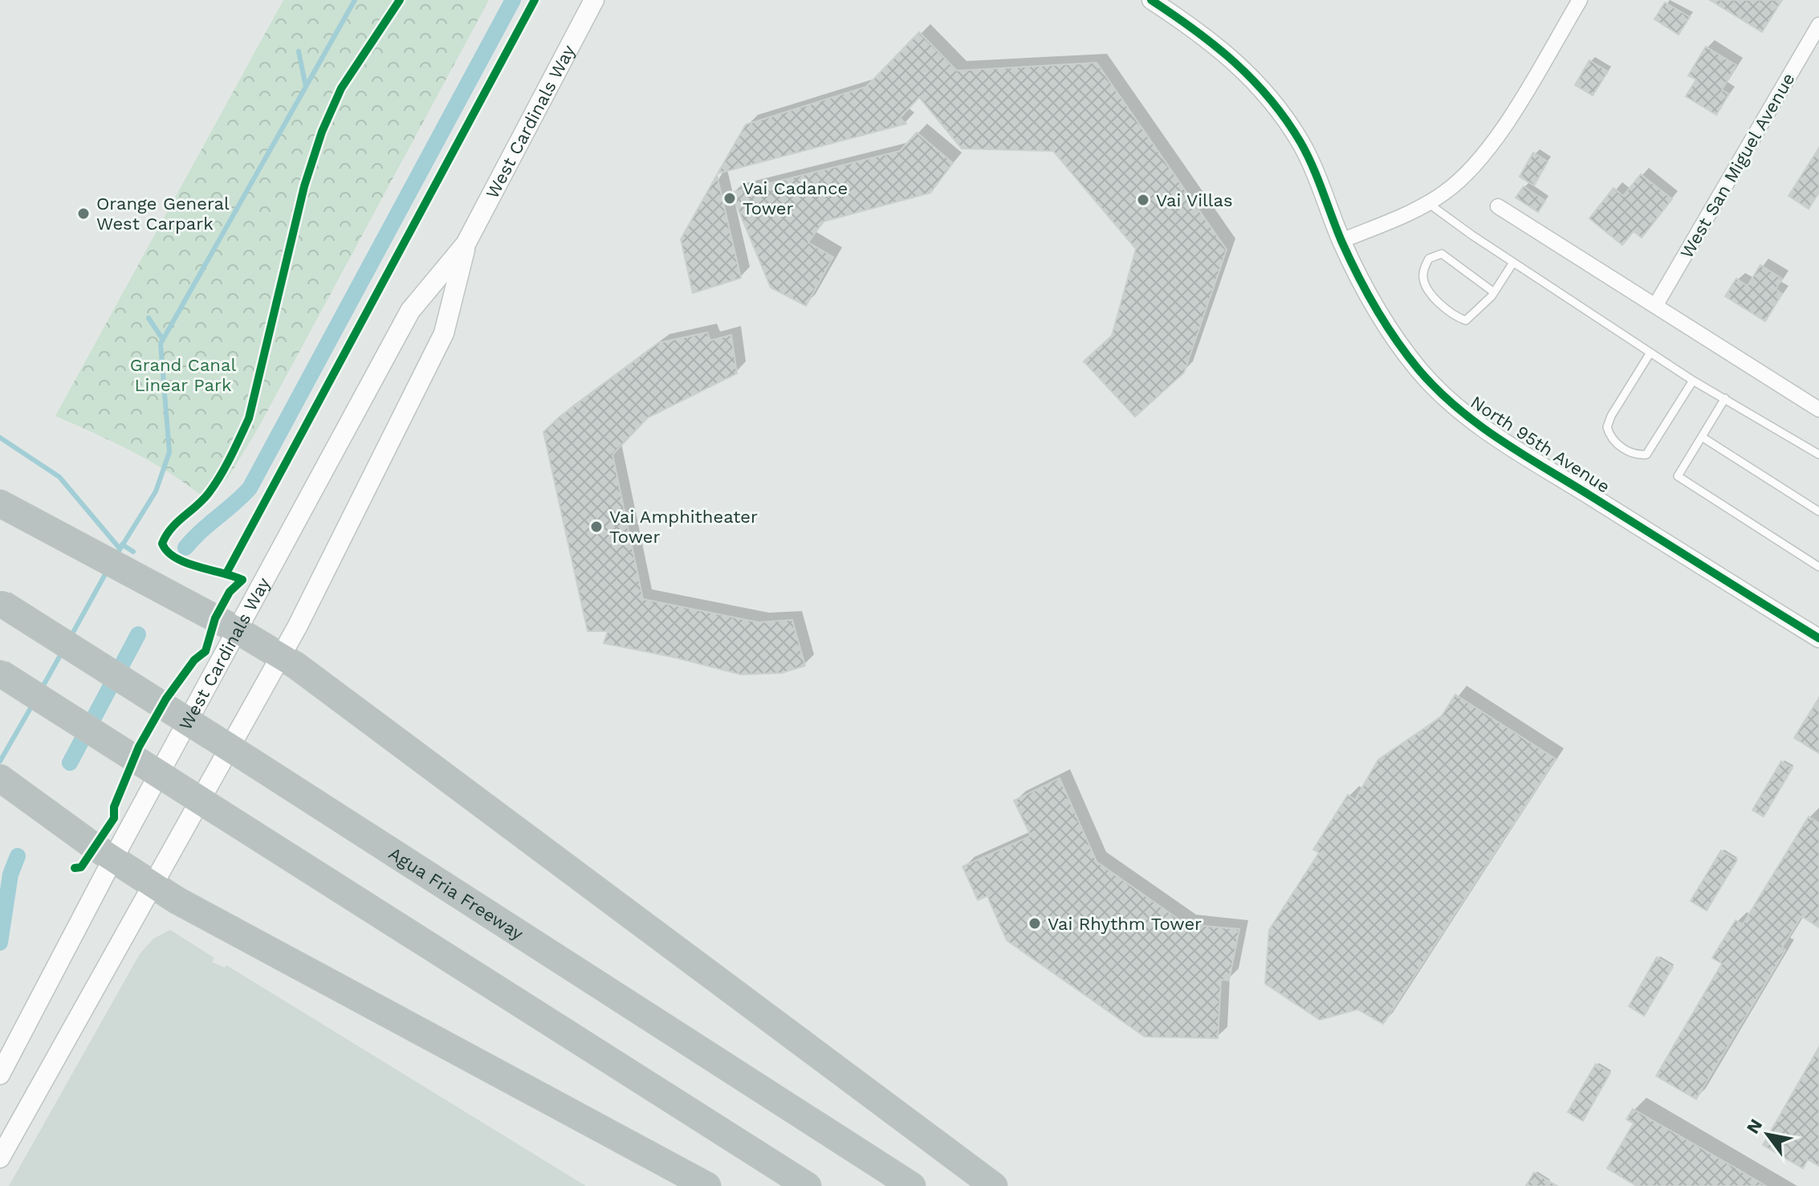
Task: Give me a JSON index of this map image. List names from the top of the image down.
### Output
{
  "streets": {
    "highway": ["Agua Fria Freeway"],
    "main road": ["West Cardinals Way"],
    "street": ["West San Miguel Avenue", "North 95th Avenue"]
  },
  "parks": ["Grand Canal Linear Park"],
  "places": [
    "Vai Cadance Tower",
    "Vai Villas",
    "Orange General West Carpark",
    "Vai Amphitheater Tower",
    "Vai Rhythm Tower"
  ],
  "north": "top left"
}
